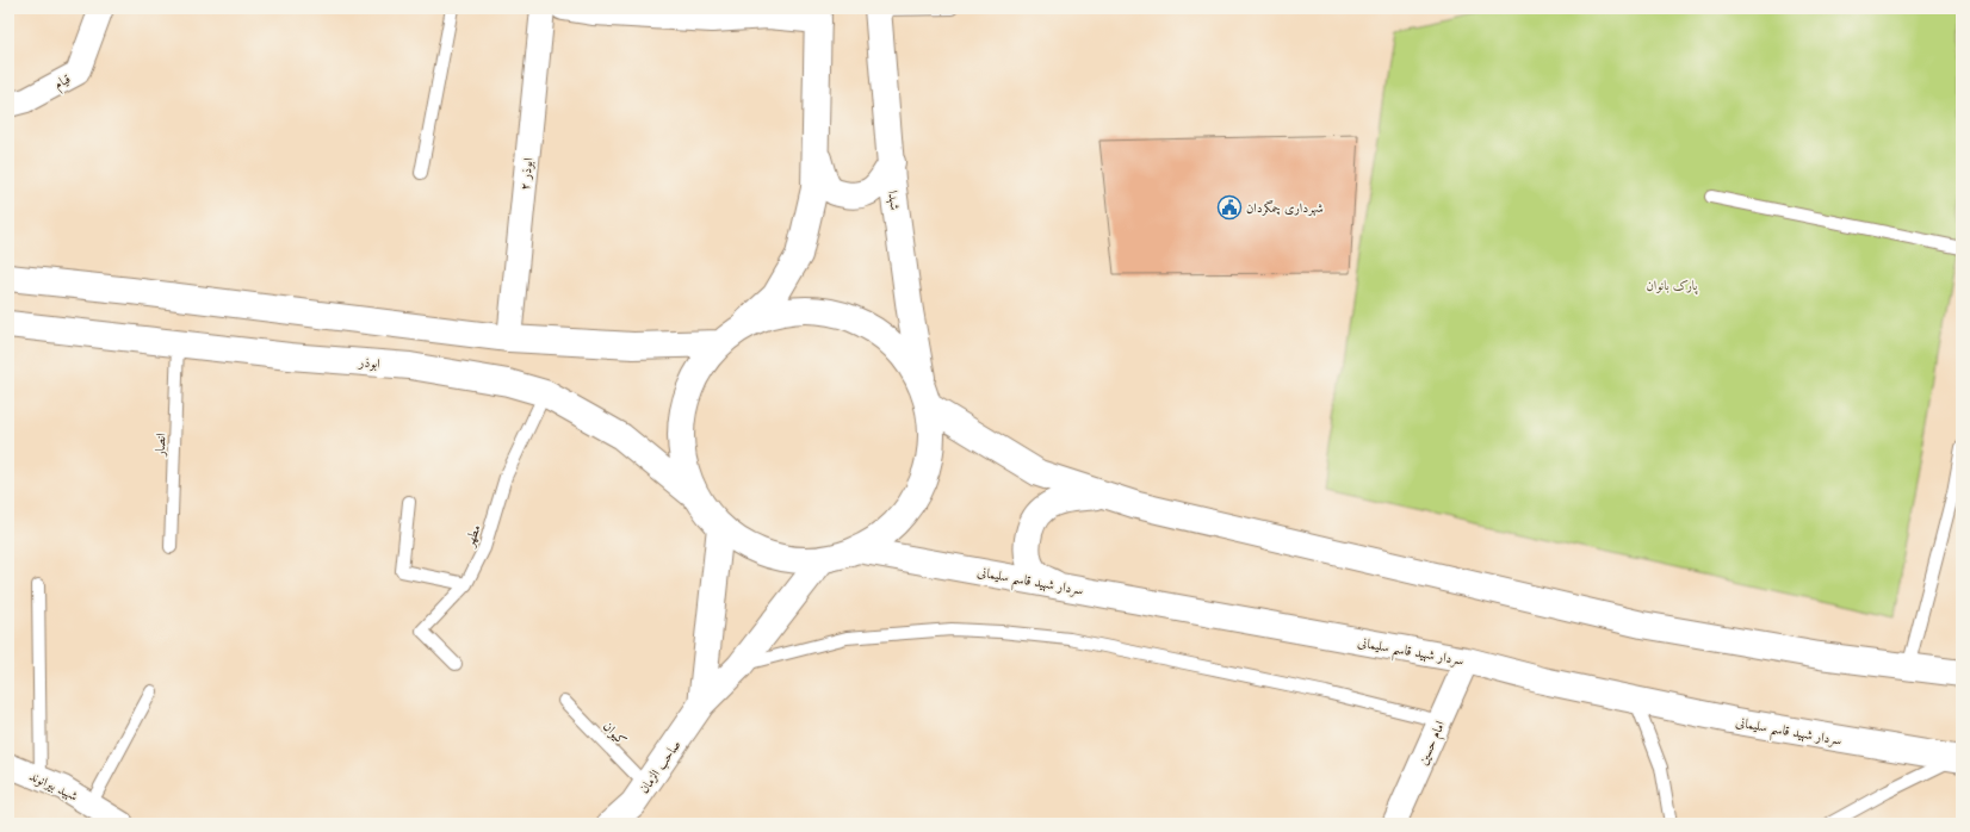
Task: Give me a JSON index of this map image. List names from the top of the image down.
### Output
{
  "streets": {
    "main road": [
      "شهدا",
      "ابوذر",
      "سردار شهید قاسم سلیمانی",
      "صاحب الزمان"
    ],
    "street": [
      "قیام",
      "ابوذر ۲",
      "امام حسین",
      "شهید بیرانوند"
    ],
    "lane": ["انصار", "مطهر", "کیوان"]
  },
  "crossings": [
    ["شهدا", "سردار شهید قاسم سلیمانی"],
    ["ابوذر", "انصار"],
    ["ابوذر", "مطهر"],
    ["سردار شهید قاسم سلیمانی", "امام حسین"],
    ["کیوان", "صاحب الزمان"]
  ],
  "parks": ["پارک بانوان"],
  "places": {
    "public building": ["شهرداری چمگردان"]
  }
}
